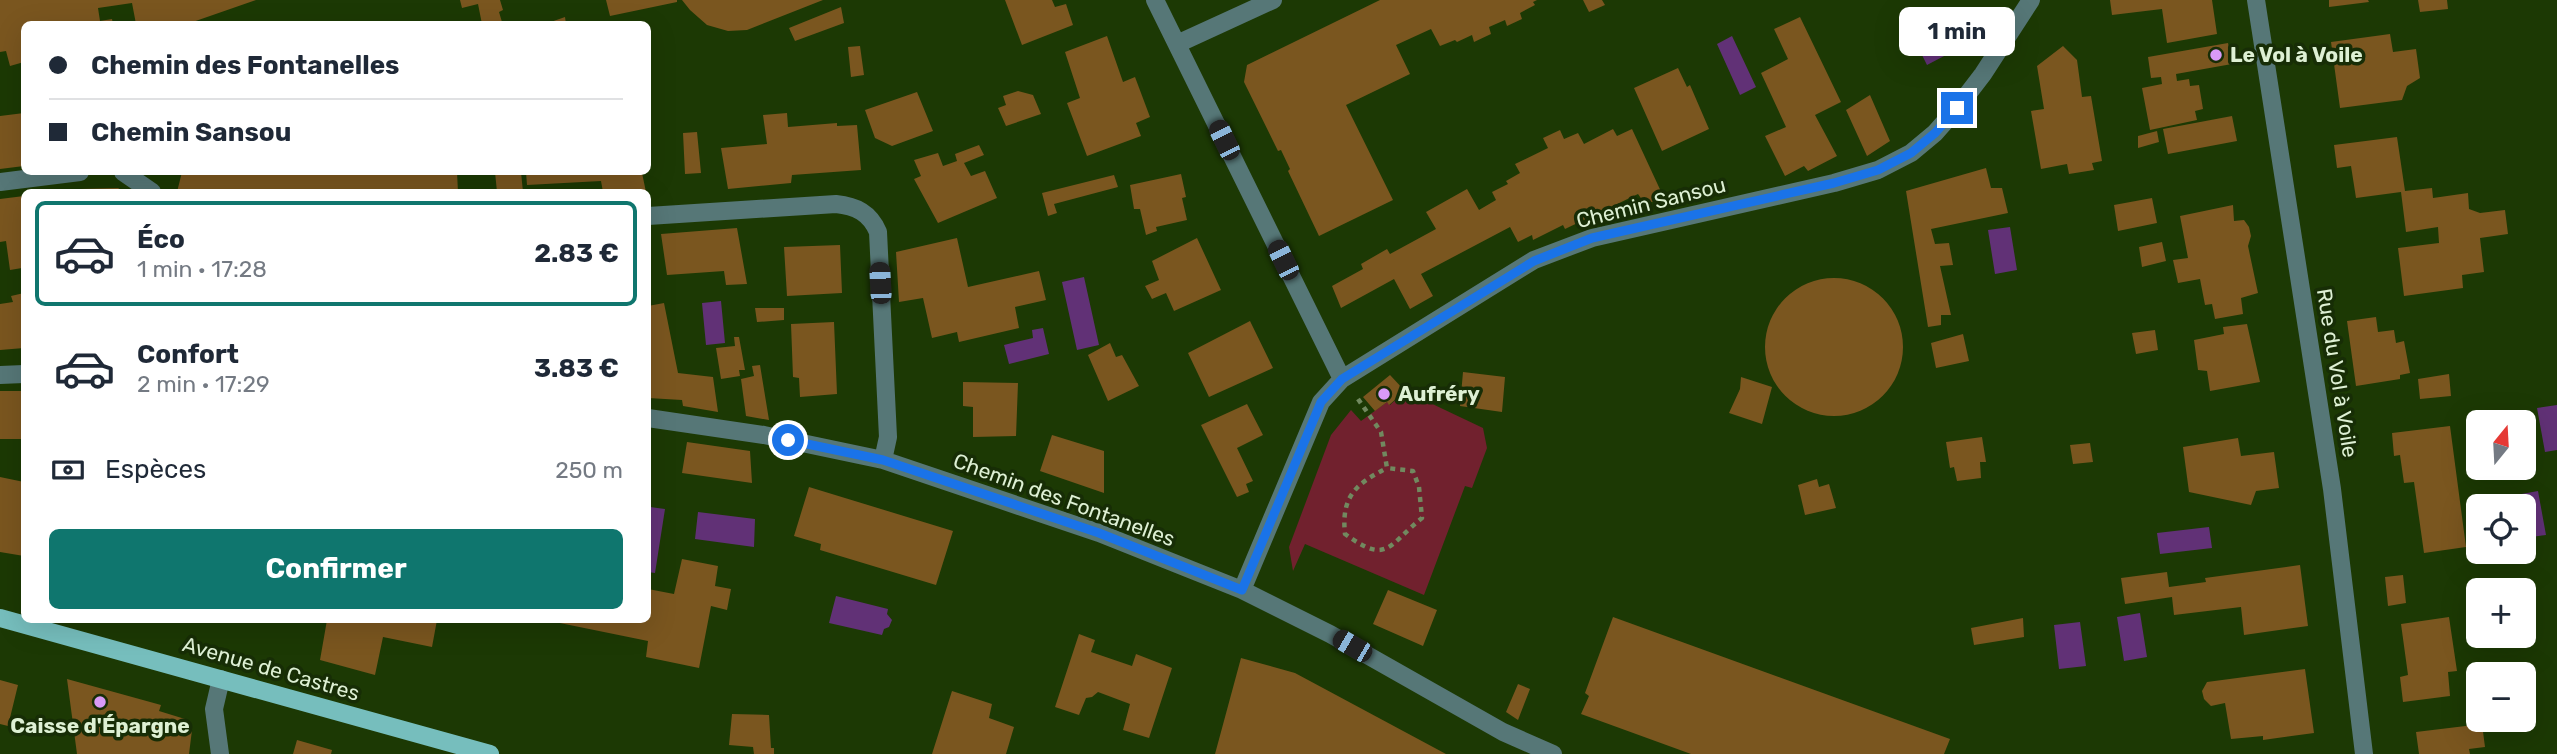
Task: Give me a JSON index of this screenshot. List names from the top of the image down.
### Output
{
  "streets": {
    "main road": ["Avenue de Castres"],
    "street": ["Chemin Sansou", "Rue du Vol à Voile", "Chemin des Fontanelles"]
  },
  "crossings": [
    ["Chemin Sansou", "Chemin des Fontanelles"]
  ],
  "places": ["Le Vol à Voile", "Aufréry", "Caisse d'Épargne"],
  "north": "top",
  "page": {
    "bubble": "1 min",
    "banner": ["Chemin des Fontanelles", "Chemin Sansou"],
    "list": [
      {
        "name": "Éco",
        "note": "1 min · 17:28",
        "value": "2.83 €"
      },
      {
        "name": "Confort",
        "note": "2 min · 17:29",
        "value": "3.83 €"
      }
    ],
    "map_buttons": ["+", "−"],
    "pay": ["Espèces", "250 m"],
    "buttons": "Confirmer"
  }
}
